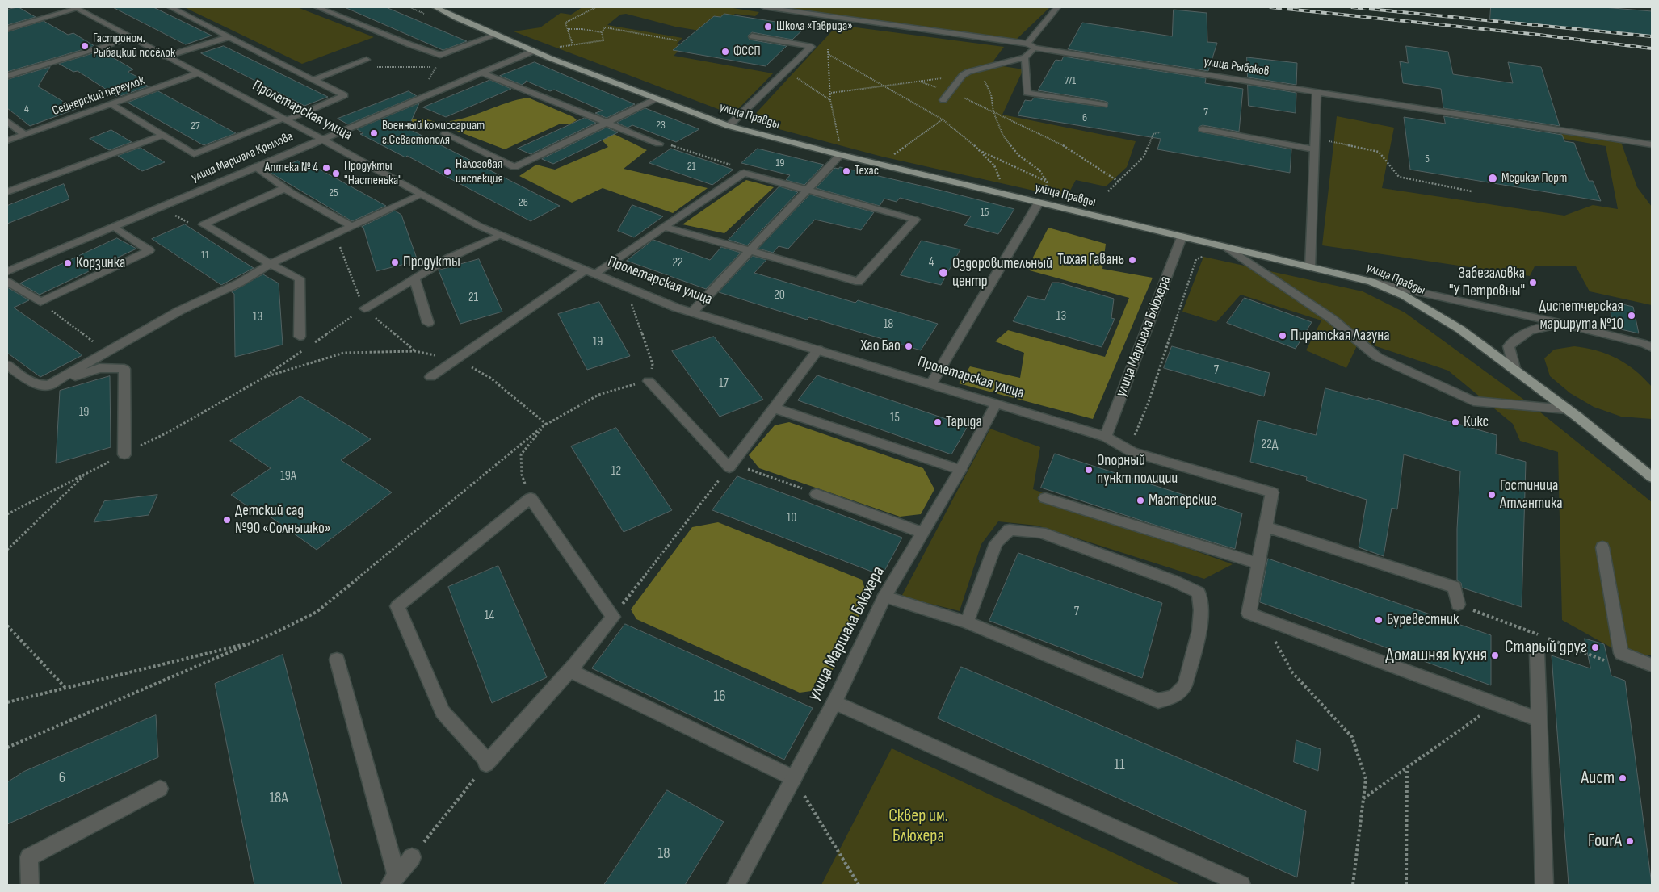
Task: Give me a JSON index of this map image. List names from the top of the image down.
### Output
{
  "streets": {
    "main road": ["улица Правды"],
    "street": [
      "улица Рыбаков",
      "Сейнерский переулок",
      "Пролетарская улица",
      "улица Маршала Крылова",
      "улица Маршала Блюхера"
    ]
  },
  "crossings": [
    ["Сейнерский переулок", "Пролетарская улица"],
    ["Пролетарская улица", "улица Маршала Крылова"],
    ["Пролетарская улица", "улица Маршала Блюхера"],
    ["улица Правды", "улица Маршала Крылова"],
    ["улица Правды", "улица Маршала Блюхера"]
  ],
  "parks": ["Сквер им. Блюхера"],
  "places": [
    "Школа «Таврида»",
    "Гастроном. Рыбацкий посёлок",
    "ФССП",
    "Военный комиссариат г.Севастополя",
    "Аптека № 4",
    "Техас",
    "Налоговая инспекция",
    "Продукты \"Настенька\"",
    "Медикал Порт",
    "Тихая Гавань",
    "Продукты",
    "Корзинка",
    "Оздоровительный центр",
    "Забегаловка \"У Петровны\"",
    "Диспетчерская маршрута №10",
    "Пиратская Лагуна",
    "Хао Бао",
    "Тарида",
    "Кикс",
    "Опорный пункт полиции",
    "Гостиница Атлантика",
    "Мастерские",
    "Детский сад №90 «Солнышко»",
    "Буревестник",
    "Старый друг",
    "Домашняя кухня",
    "Аист",
    "FourA"
  ],
  "house_numbers": [
    "7/1",
    "4",
    "7",
    "6",
    "23",
    "27",
    "5",
    "19",
    "21",
    "25",
    "26",
    "15",
    "11",
    "4",
    "22",
    "20",
    "21",
    "13",
    "13",
    "18",
    "19",
    "7",
    "17",
    "19",
    "15",
    "22Д",
    "12",
    "19А",
    "10",
    "7",
    "14",
    "16",
    "11",
    "6",
    "18А",
    "18"
  ]
}
